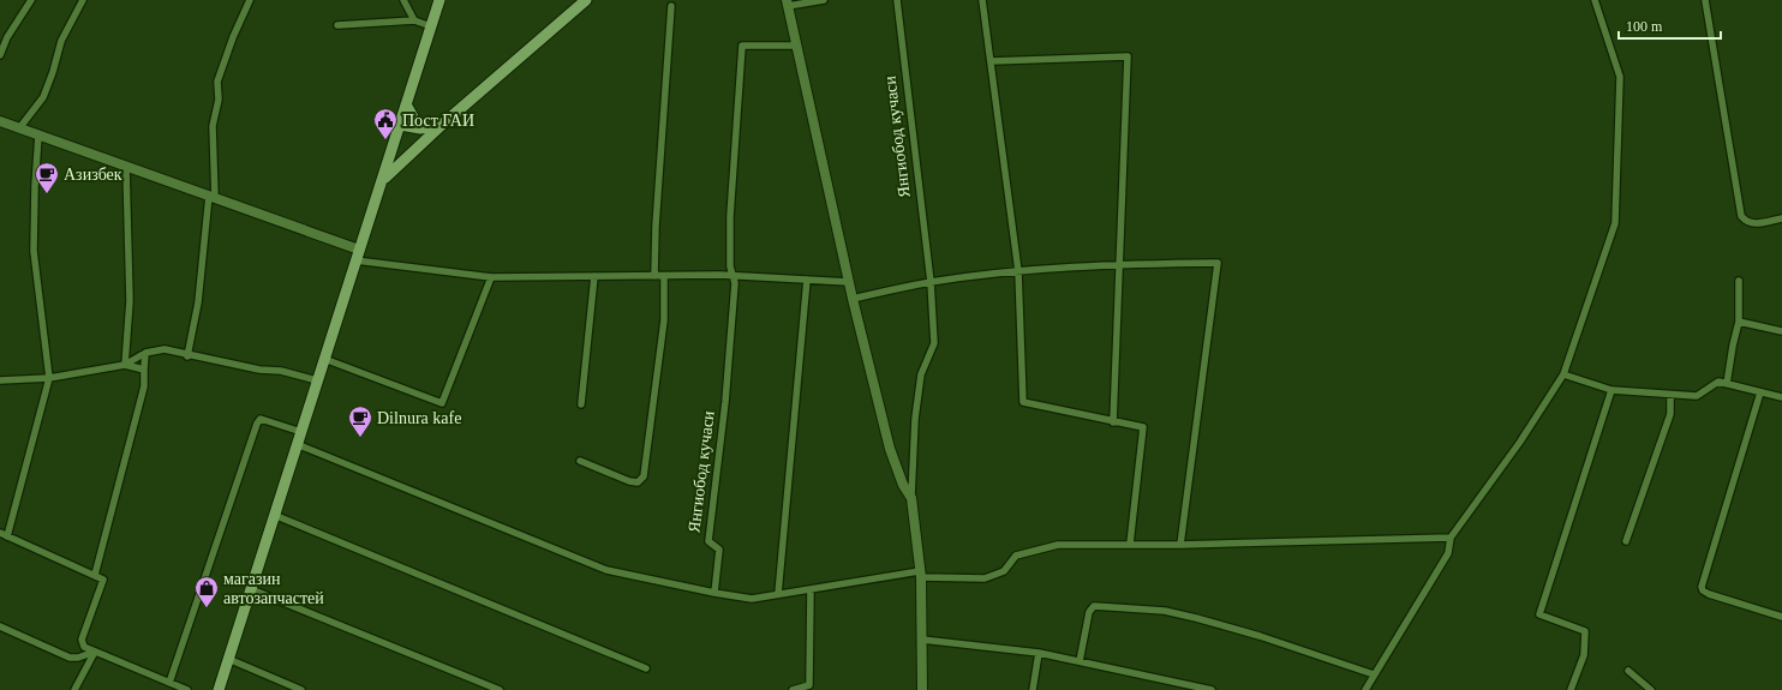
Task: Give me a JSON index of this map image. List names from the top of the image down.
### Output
{
  "streets": {
    "street": ["Янгиобод кучаси"]
  },
  "places": {
    "public building": ["Пост ГАИ"],
    "cafe": ["Азизбек", "Dilnura kafe"],
    "shop": ["магазин автозапчастей"]
  },
  "scale_bar": "100 m"
}
